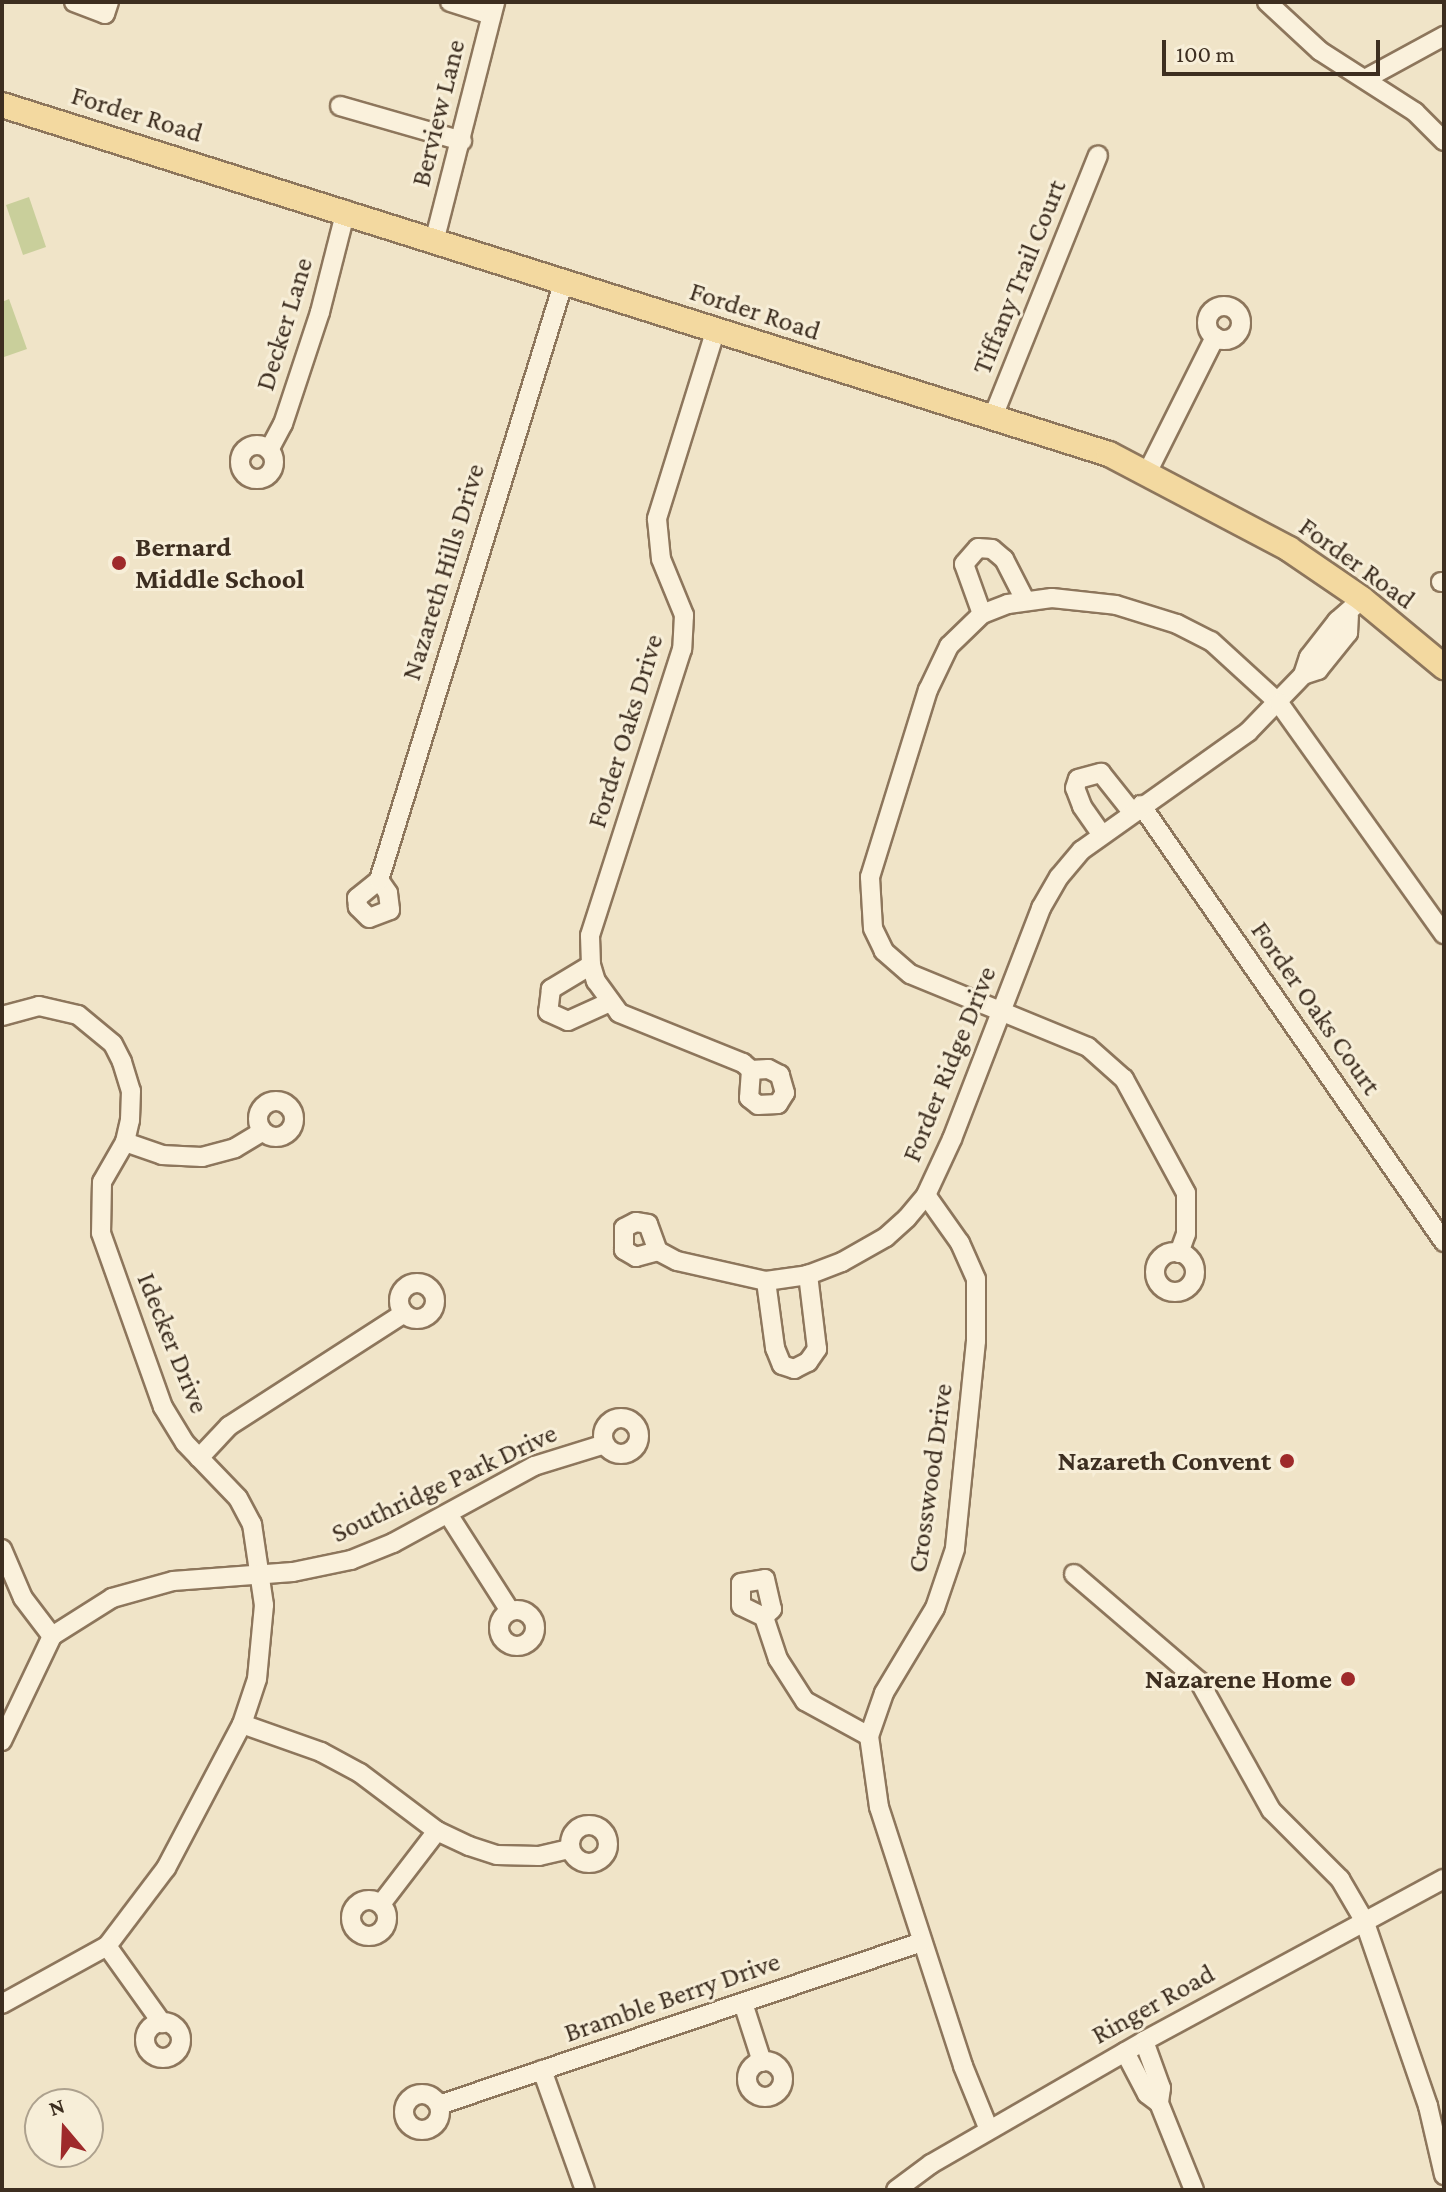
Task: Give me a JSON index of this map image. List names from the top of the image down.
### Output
{
  "streets": {
    "main road": ["Forder Road"],
    "street": [
      "Berview Lane",
      "Tiffany Trail Court",
      "Decker Lane",
      "Nazareth Hills Drive",
      "Forder Oaks Drive",
      "Forder Oaks Court",
      "Forder Ridge Drive",
      "Idecker Drive",
      "Crosswood Drive",
      "Southridge Park Drive",
      "Bramble Berry Drive",
      "Ringer Road"
    ]
  },
  "crossings": [
    ["Berview Lane", "Forder Road"],
    ["Forder Road", "Tiffany Trail Court"],
    ["Forder Road", "Decker Lane"],
    ["Forder Road", "Nazareth Hills Drive"],
    ["Forder Road", "Forder Oaks Drive"],
    ["Forder Road", "Forder Ridge Drive"],
    ["Forder Oaks Court", "Forder Ridge Drive"],
    ["Forder Ridge Drive", "Crosswood Drive"],
    ["Idecker Drive", "Southridge Park Drive"],
    ["Crosswood Drive", "Bramble Berry Drive"],
    ["Crosswood Drive", "Ringer Road"]
  ],
  "places": ["Bernard Middle School", "Nazareth Convent", "Nazarene Home"],
  "scale_bar": "100 m",
  "north": "top"
}
